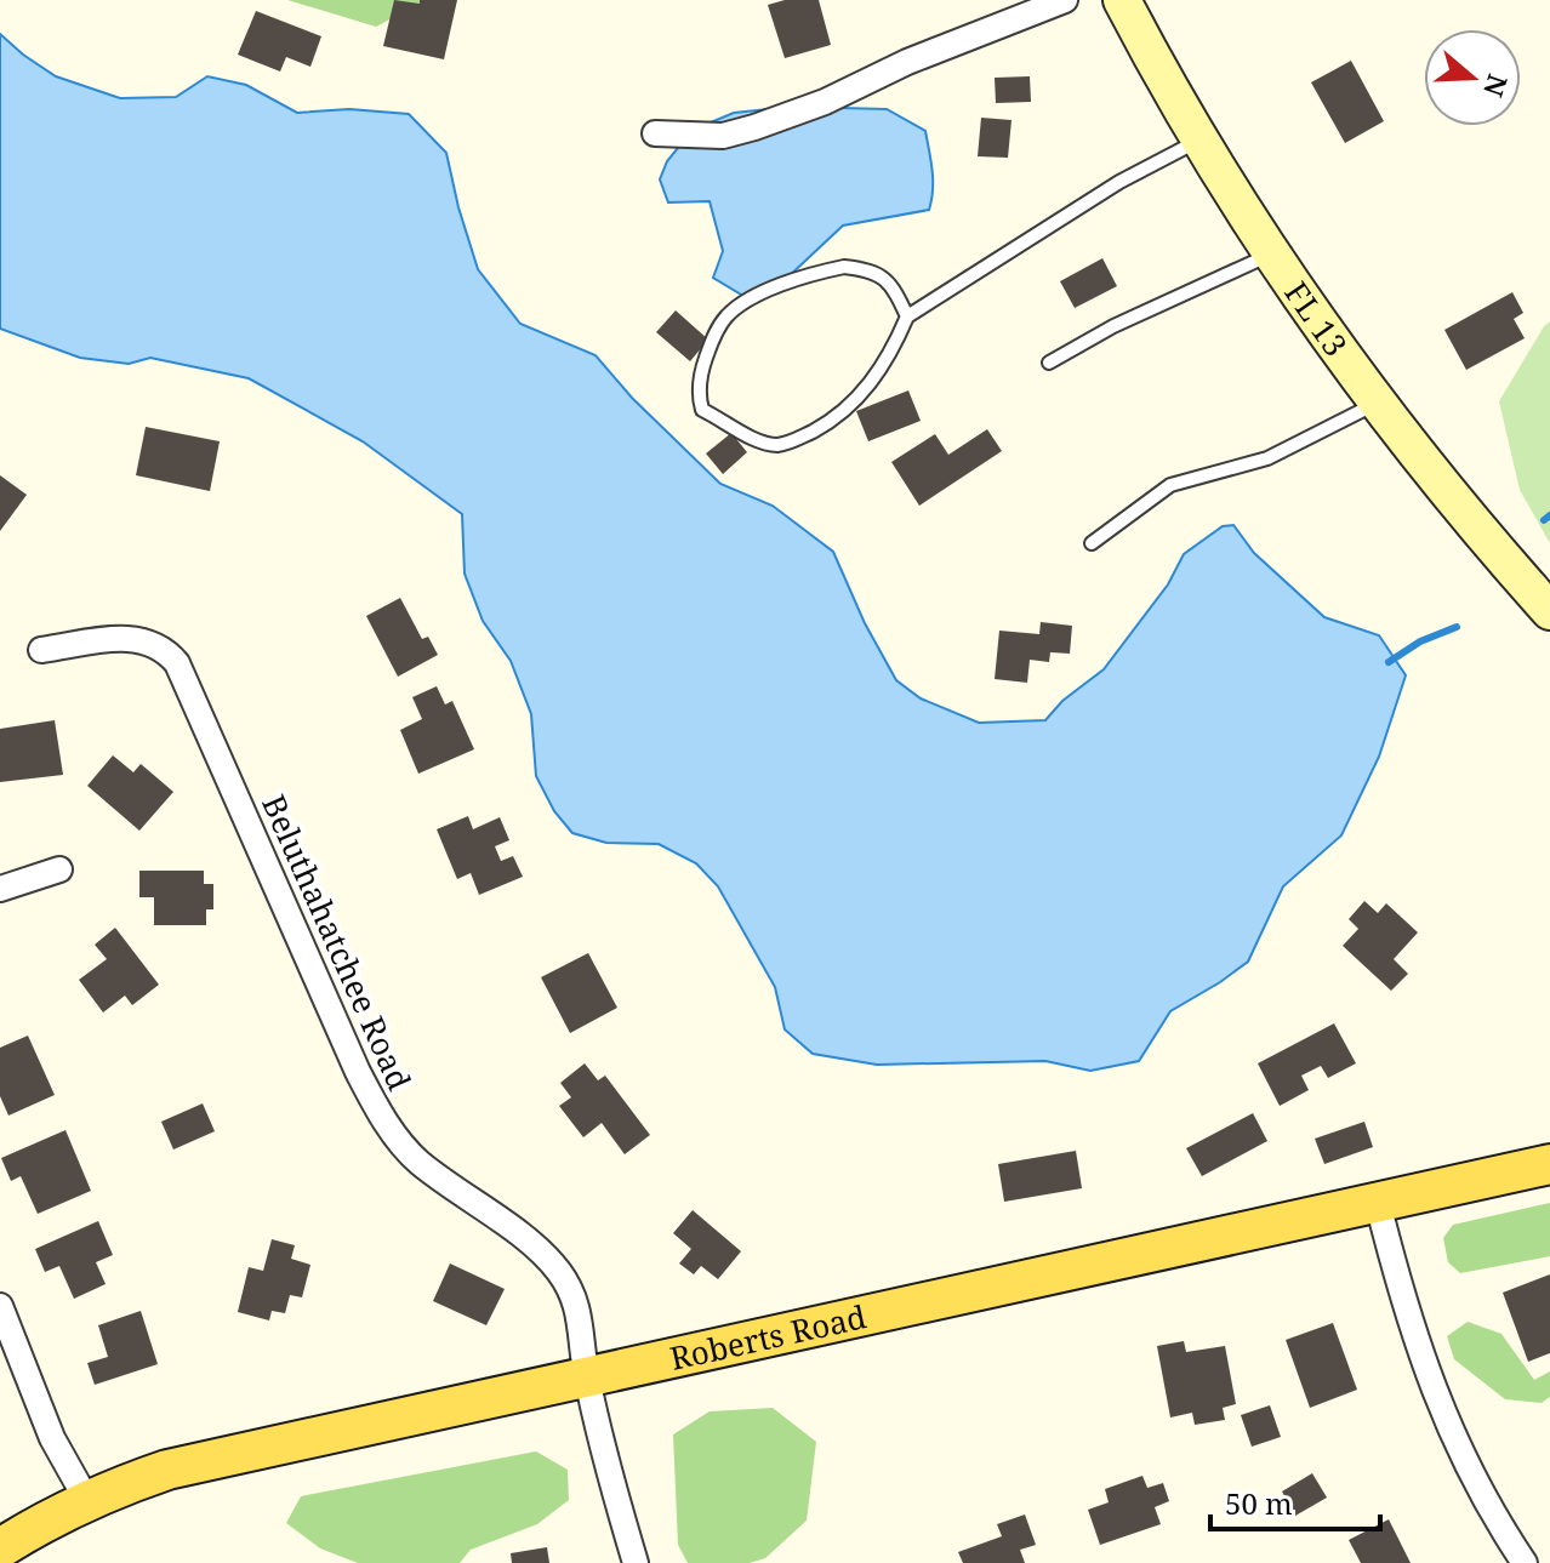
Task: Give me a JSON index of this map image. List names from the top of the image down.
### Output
{
  "streets": {
    "main road": ["FL 13", "Roberts Road"],
    "street": ["Beluthahatchee Road"]
  },
  "crossings": [
    ["Beluthahatchee Road", "Roberts Road"]
  ],
  "scale_bar": "50 m",
  "north": "right"
}
